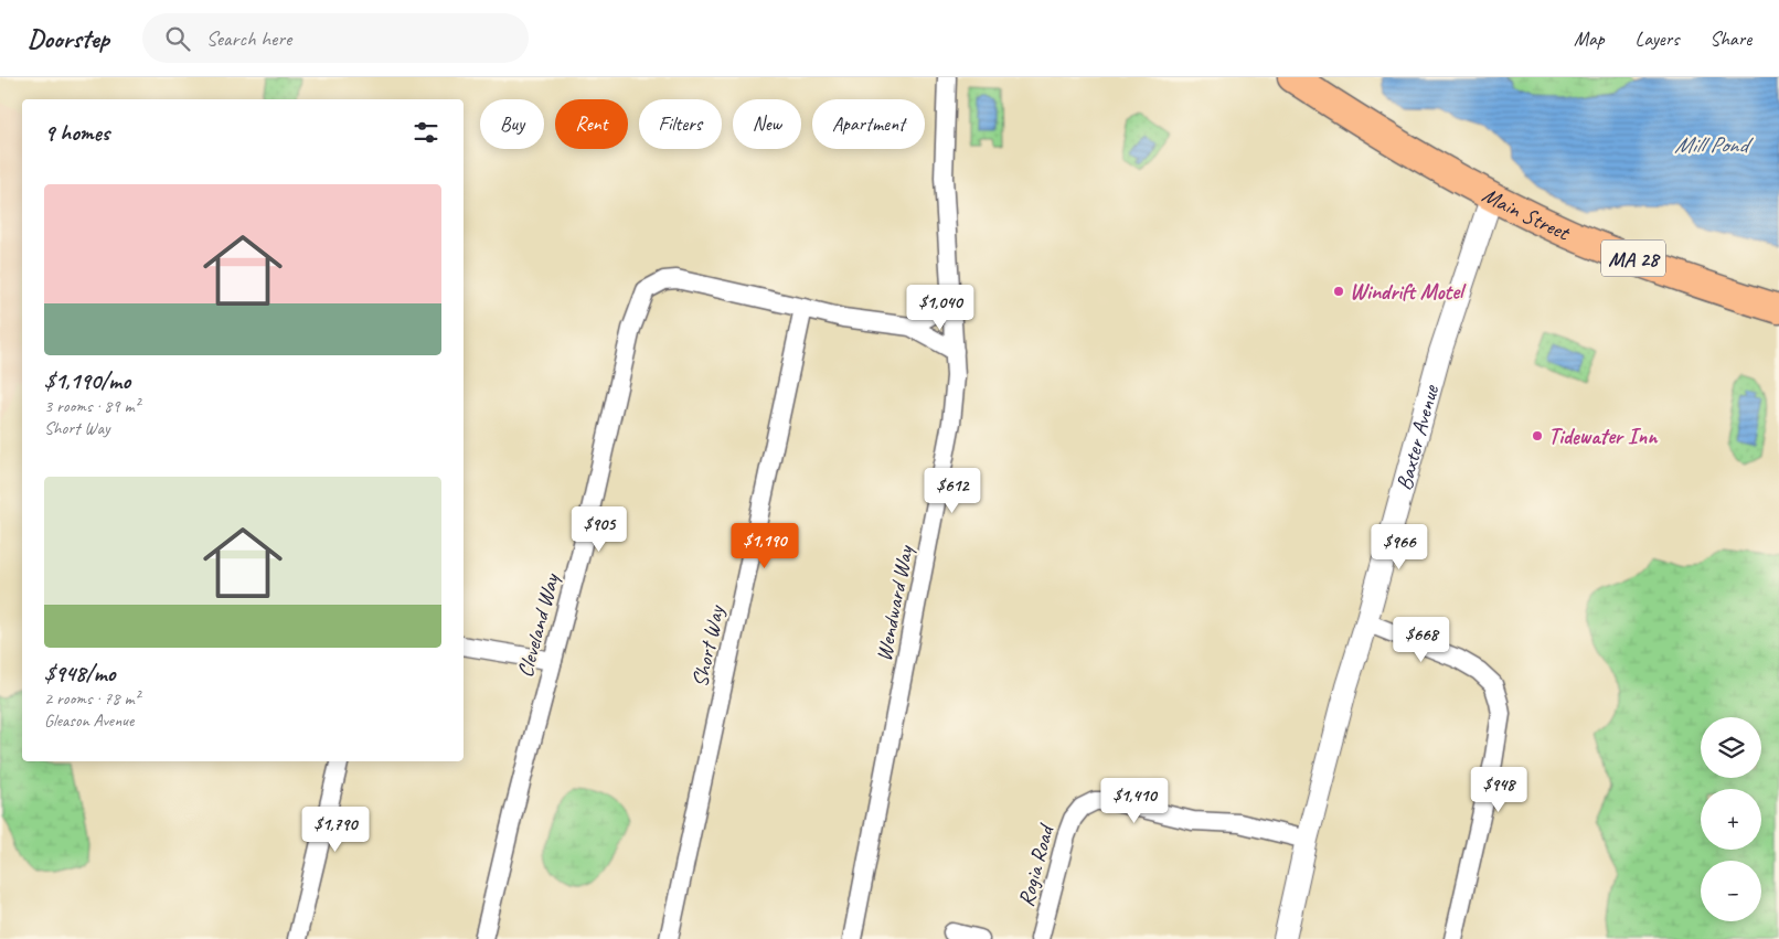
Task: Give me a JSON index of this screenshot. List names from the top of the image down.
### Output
{
  "streets": {
    "main road": ["Main Street", "MA 28"],
    "street": [
      "Baxter Avenue",
      "Wendward Way",
      "Cleveland Way",
      "Short Way",
      "Rogia Road"
    ]
  },
  "crossings": [
    ["Main Street", "Baxter Avenue"],
    ["Baxter Avenue", "Rogia Road"],
    ["Cleveland Way", "Short Way"]
  ],
  "water": ["Mill Pond"],
  "places": ["Windrift Motel", "Tidewater Inn"],
  "page": {
    "header": "Doorstep",
    "search": "Search here",
    "nav": ["Map", "Layers", "Share"],
    "chip": [
      "Buy",
      "Rent",
      "Filters",
      "New",
      "Apartment"
    ],
    "heading": "9 homes",
    "list": [
      {
        "name": "$1,190/mo",
        "note": "3 rooms · 89 m² · Short Way"
      },
      {
        "name": "$948/mo",
        "note": "2 rooms · 78 m² · Gleason Avenue"
      }
    ],
    "price": [
      "$1,040",
      "$612",
      "$905",
      "$1,190",
      "$966",
      "$668",
      "$948",
      "$1,410",
      "$1,790"
    ],
    "map_buttons": ["+", "−"]
  }
}
